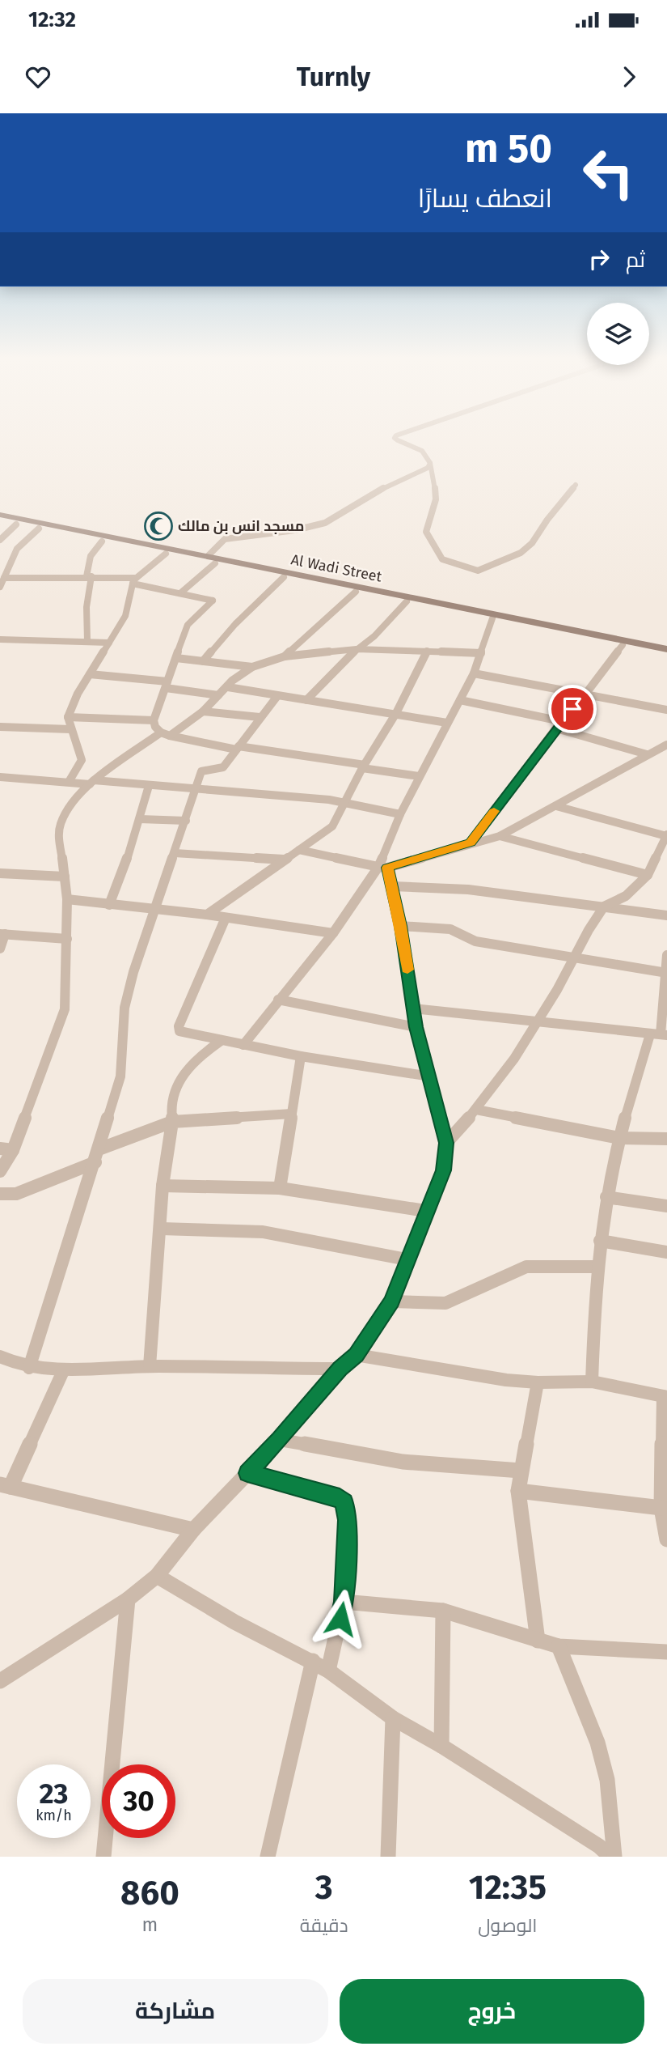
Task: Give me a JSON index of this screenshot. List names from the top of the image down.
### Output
{
  "streets": {
    "main road": ["Al Wadi Street"]
  },
  "places": {
    "mosque": ["مسجد انس بن مالك"]
  },
  "page": {
    "status": "12:32",
    "header": "Turnly",
    "turn": ["50 m", "انعطف يسارًا"],
    "then": "ثم",
    "speed": "23 km/h",
    "limit": "30",
    "eta": [
      "12:35",
      "الوصول",
      "3",
      "دقيقة",
      "860",
      "m"
    ],
    "buttons": ["خروج", "مشاركة"]
  }
}
